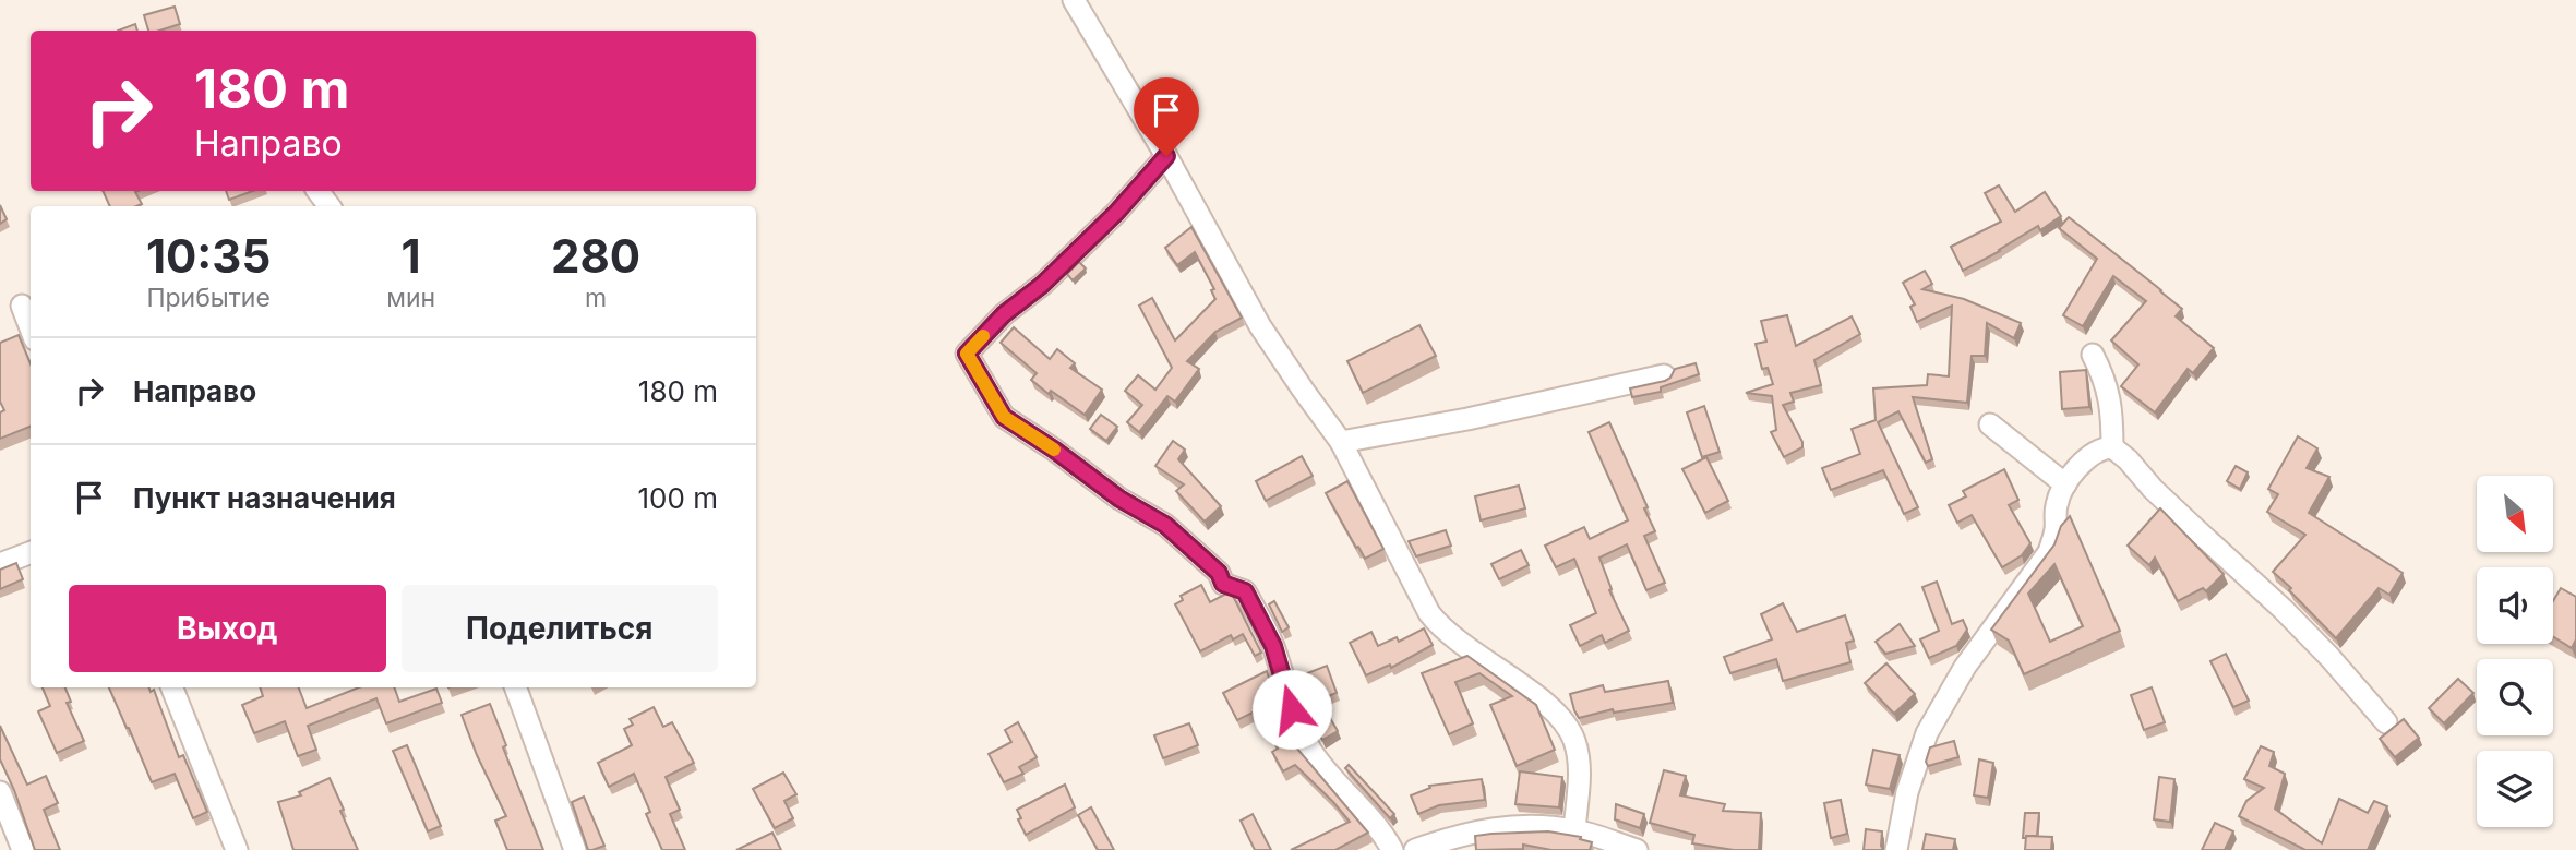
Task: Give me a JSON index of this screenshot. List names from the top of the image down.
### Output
{
  "north": "bottom right",
  "page": {
    "turn": ["180 m", "Направо"],
    "eta": [
      "10:35",
      "Прибытие",
      "1",
      "мин",
      "280",
      "m"
    ],
    "list": [
      {
        "name": "Направо",
        "value": "180 m"
      },
      {
        "name": "Пункт назначения",
        "value": "100 m"
      }
    ],
    "buttons": ["Выход", "Поделиться"]
  }
}
